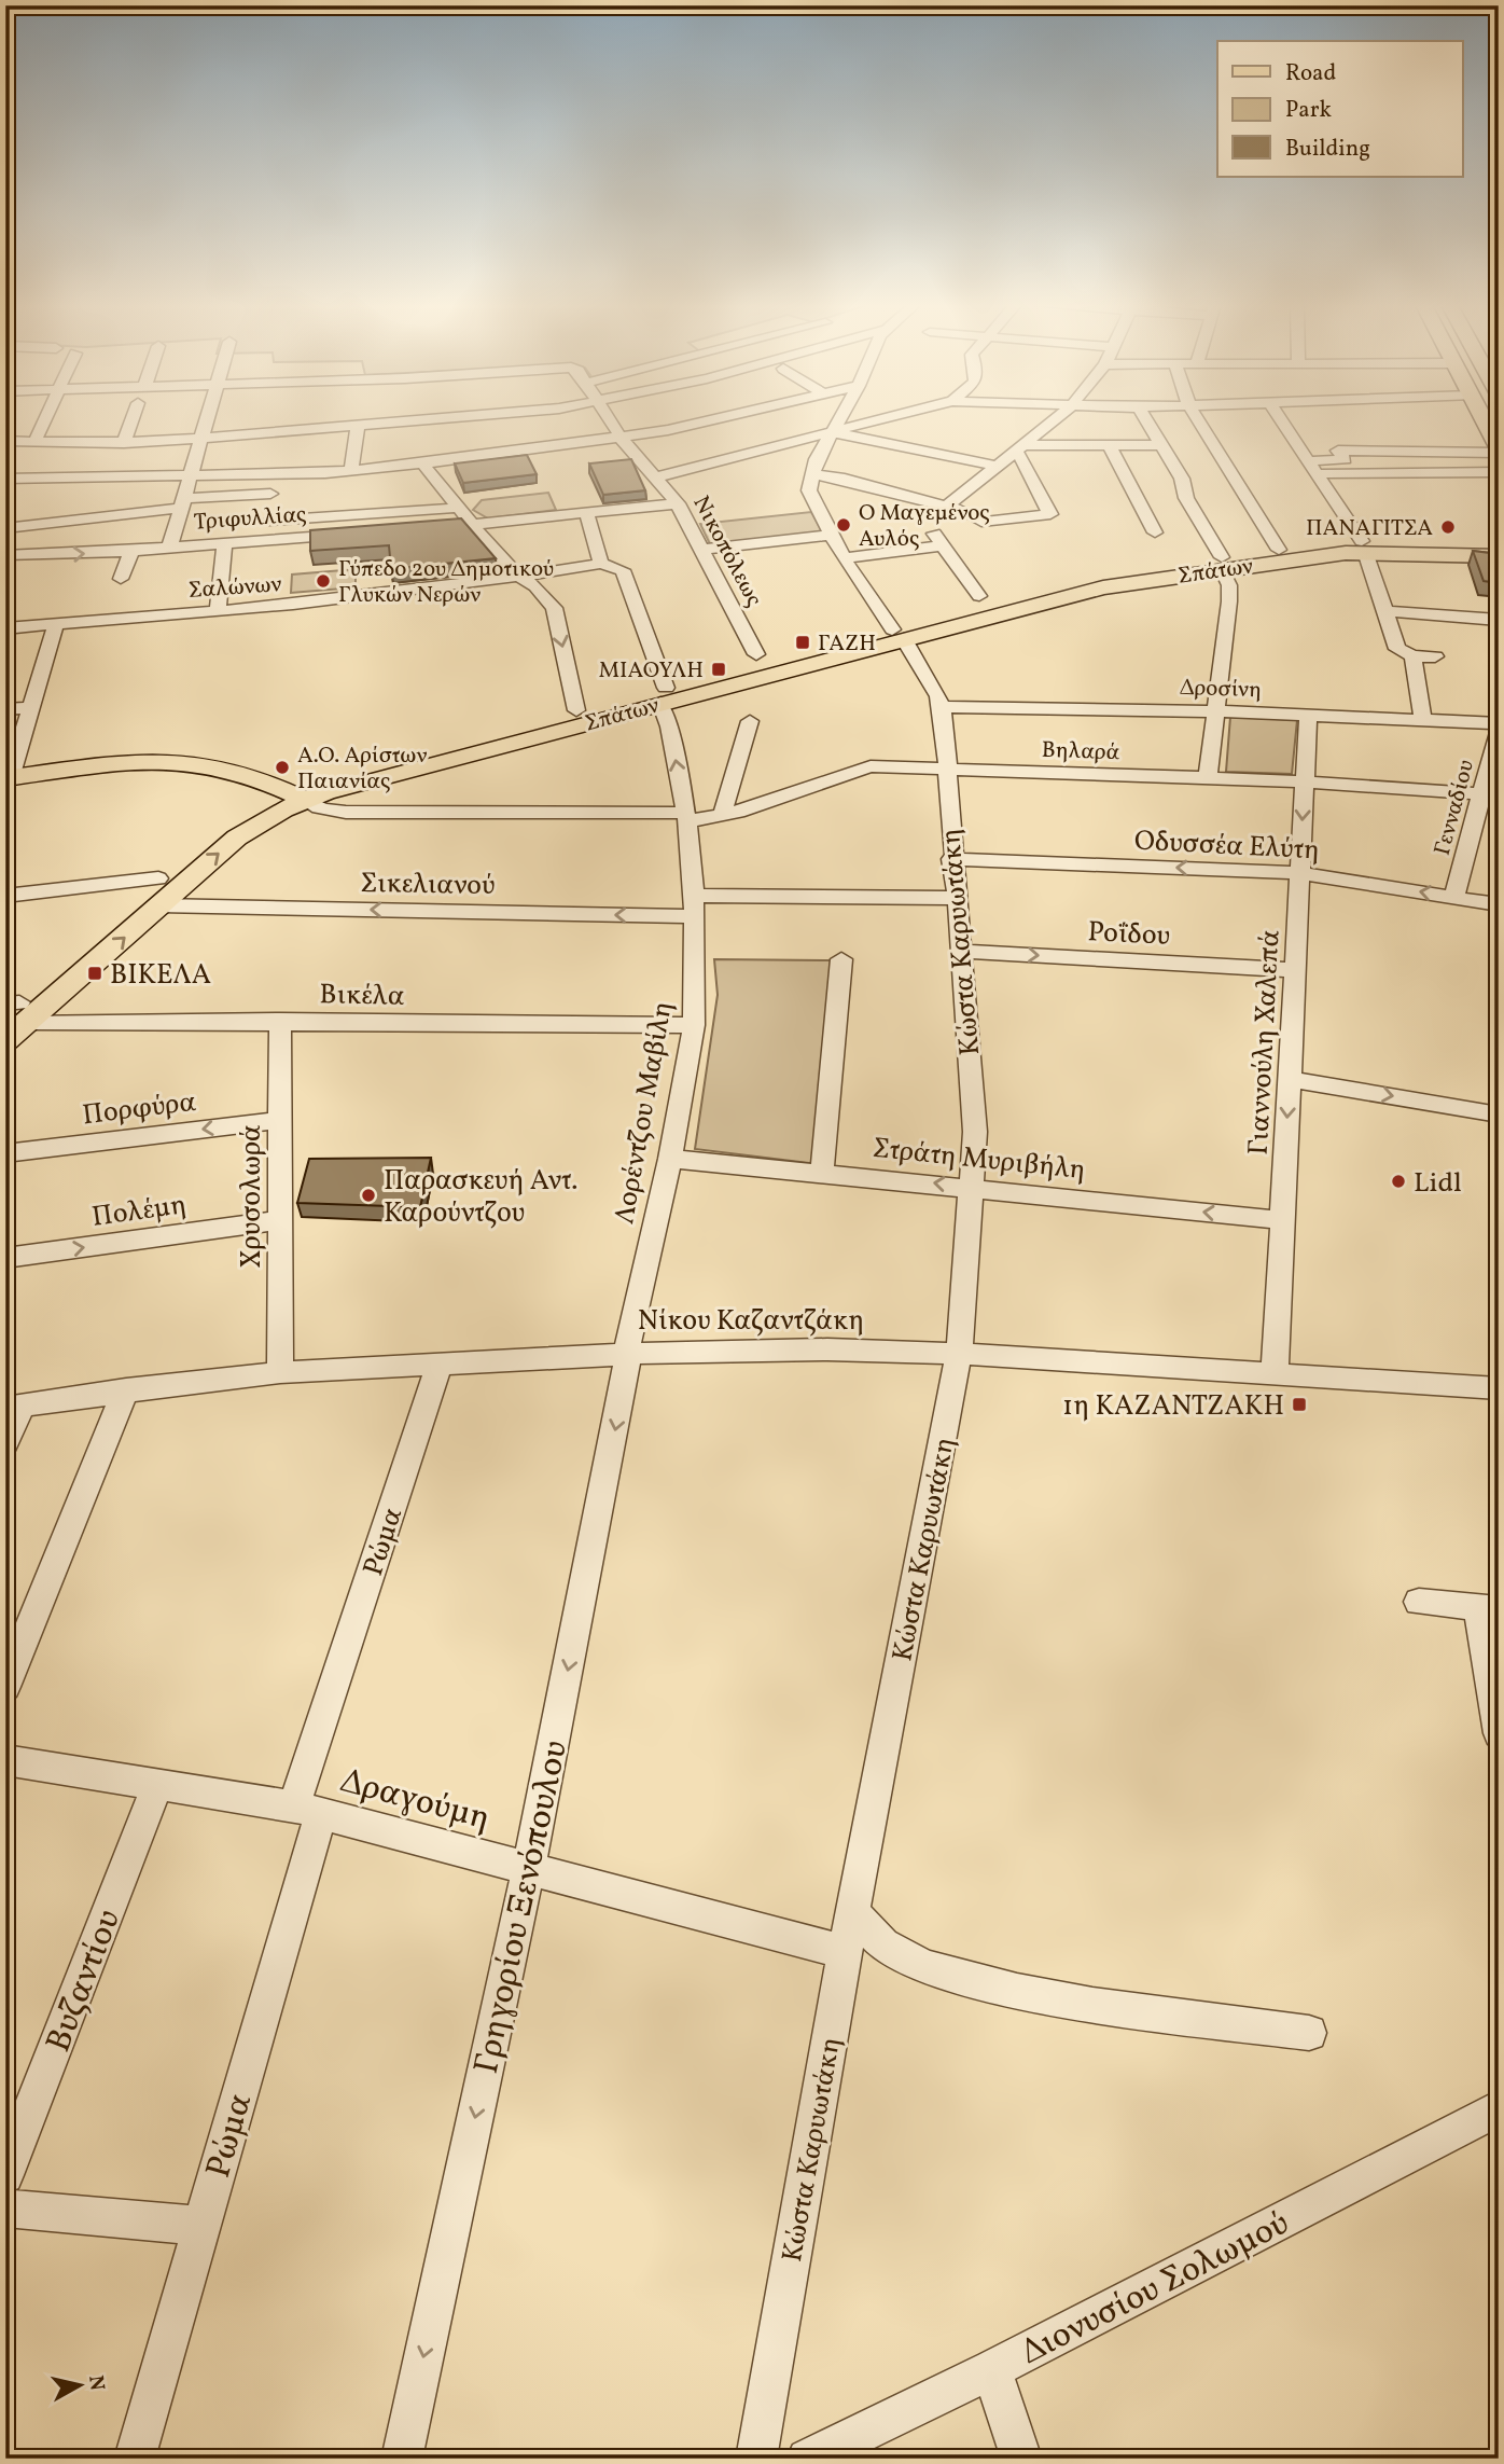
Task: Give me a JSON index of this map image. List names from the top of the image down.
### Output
{
  "streets": {
    "main road": ["Σπάτων"],
    "street": [
      "Τριφυλλίας",
      "Νικοπόλεως",
      "Σαλώνων",
      "Δροσίνη",
      "Βηλαρά",
      "Γενναδίου",
      "Οδυσσέα Ελύτη",
      "Σικελιανού",
      "Ροΐδου",
      "Κώστα Καρυωτάκη",
      "Βικέλα",
      "Γιαννούλη Χαλεπά",
      "Πορφύρα",
      "Λορέντζου Μαβίλη",
      "Στράτη Μυριβήλη",
      "Χρυσολωρά",
      "Πολέμη",
      "Νίκου Καζαντζάκη",
      "Ρώμα",
      "Δραγούμη",
      "Γρηγορίου Ξενόπουλου",
      "Βυζαντίου",
      "Διονυσίου Σολωμού"
    ]
  },
  "crossings": [
    ["Σπάτων", "Βηλαρά"],
    ["Σπάτων", "Σικελιανού"],
    ["Σπάτων", "Κώστα Καρυωτάκη"],
    ["Σπάτων", "Βικέλα"],
    ["Σπάτων", "Λορέντζου Μαβίλη"],
    ["Σαλώνων", "Λορέντζου Μαβίλη"],
    ["Δροσίνη", "Κώστα Καρυωτάκη"],
    ["Δροσίνη", "Γιαννούλη Χαλεπά"],
    ["Βηλαρά", "Γενναδίου"],
    ["Βηλαρά", "Κώστα Καρυωτάκη"],
    ["Βηλαρά", "Γιαννούλη Χαλεπά"],
    ["Βηλαρά", "Λορέντζου Μαβίλη"],
    ["Γενναδίου", "Οδυσσέα Ελύτη"],
    ["Οδυσσέα Ελύτη", "Κώστα Καρυωτάκη"],
    ["Οδυσσέα Ελύτη", "Γιαννούλη Χαλεπά"],
    ["Σικελιανού", "Κώστα Καρυωτάκη"],
    ["Σικελιανού", "Λορέντζου Μαβίλη"],
    ["Ροΐδου", "Κώστα Καρυωτάκη"],
    ["Ροΐδου", "Γιαννούλη Χαλεπά"],
    ["Κώστα Καρυωτάκη", "Στράτη Μυριβήλη"],
    ["Κώστα Καρυωτάκη", "Νίκου Καζαντζάκη"],
    ["Κώστα Καρυωτάκη", "Δραγούμη"],
    ["Βικέλα", "Λορέντζου Μαβίλη"],
    ["Βικέλα", "Χρυσολωρά"],
    ["Γιαννούλη Χαλεπά", "Στράτη Μυριβήλη"],
    ["Γιαννούλη Χαλεπά", "Νίκου Καζαντζάκη"],
    ["Πορφύρα", "Χρυσολωρά"],
    ["Λορέντζου Μαβίλη", "Στράτη Μυριβήλη"],
    ["Λορέντζου Μαβίλη", "Νίκου Καζαντζάκη"],
    ["Λορέντζου Μαβίλη", "Γρηγορίου Ξενόπουλου"],
    ["Χρυσολωρά", "Πολέμη"],
    ["Χρυσολωρά", "Νίκου Καζαντζάκη"],
    ["Νίκου Καζαντζάκη", "Ρώμα"],
    ["Νίκου Καζαντζάκη", "Γρηγορίου Ξενόπουλου"],
    ["Ρώμα", "Δραγούμη"],
    ["Δραγούμη", "Γρηγορίου Ξενόπουλου"],
    ["Δραγούμη", "Βυζαντίου"]
  ],
  "one_way": [
    "Οδυσσέα Ελύτη",
    "Σικελιανού",
    "Ροΐδου",
    "Γιαννούλη Χαλεπά",
    "Πορφύρα",
    "Στράτη Μυριβήλη",
    "Πολέμη",
    "Γρηγορίου Ξενόπουλου"
  ],
  "places": {
    "other": [
      "Ο Μαγεμένος Αυλός",
      "ΠΑΝΑΓΙΤΣΑ",
      "Γύπεδο 2ου Δημοτικού Γλυκών Νερών",
      "Α.Ο. Αρίστων Παιανίας",
      "Lidl",
      "Παρασκευή Αντ. Καρούντζου"
    ],
    "transit": [
      "ΓΑΖΗ",
      "ΜΙΑΟΥΛΗ",
      "ΒΙΚΕΛΑ",
      "1η ΚΑΖΑΝΤΖΑΚΗ"
    ]
  },
  "legend": ["Road", "Park", "Building"],
  "north": "right"
}
